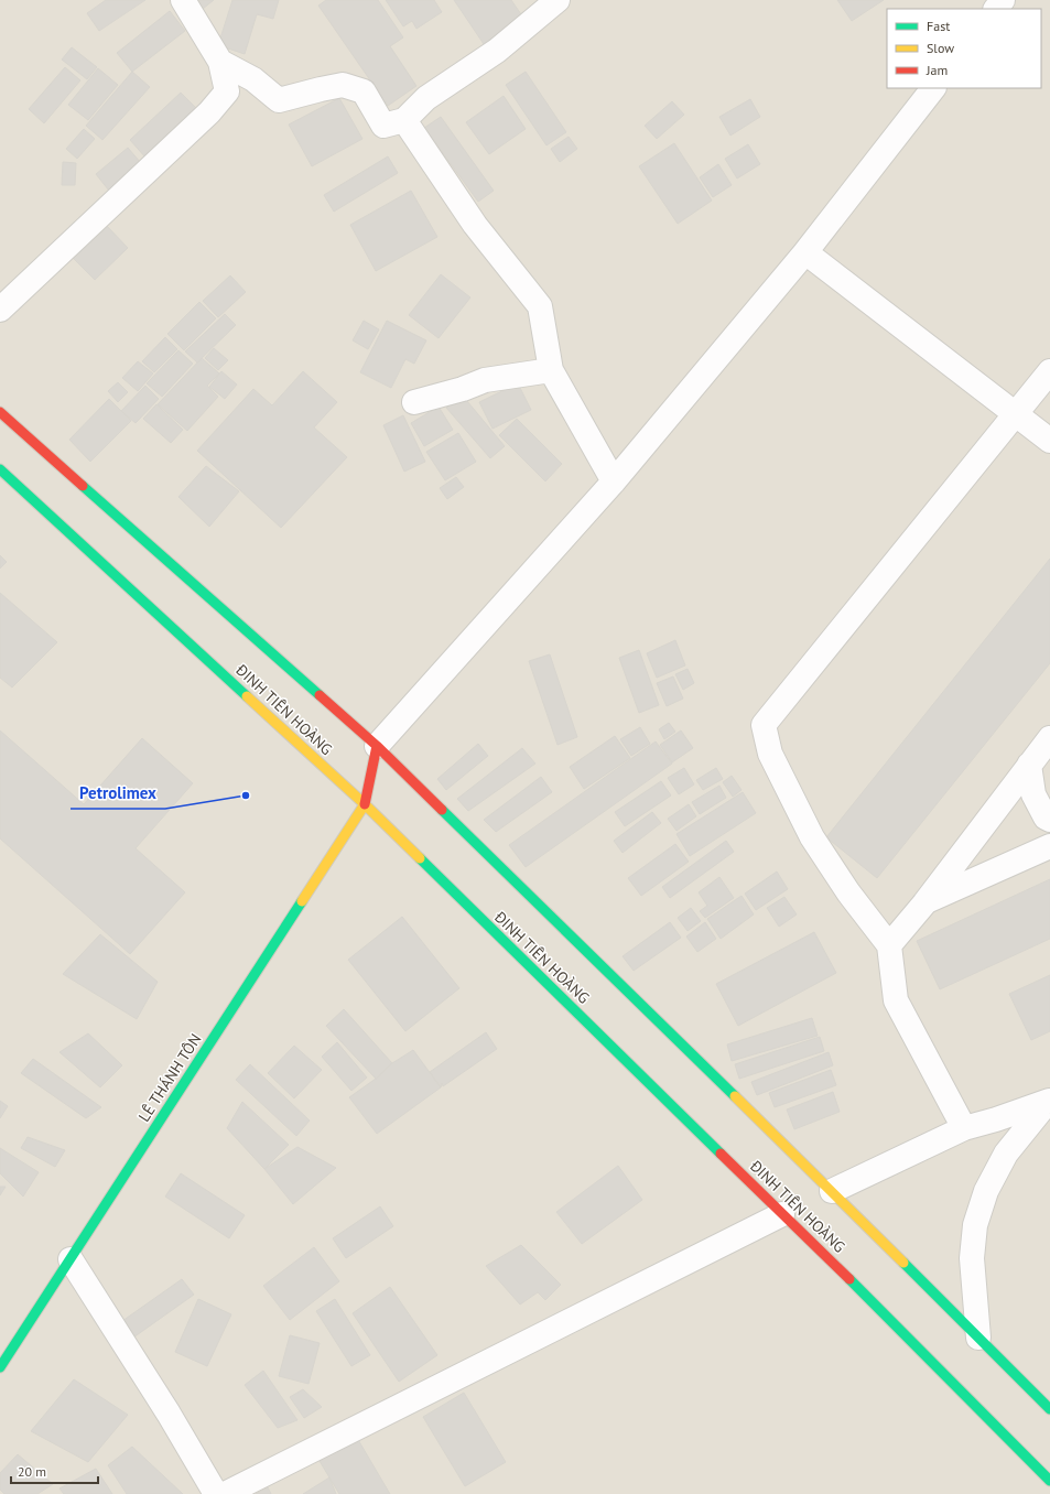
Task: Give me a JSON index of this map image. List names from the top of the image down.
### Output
{
  "streets": {
    "main road": ["ĐINH TIÊN HOÀNG", "LÊ THÁNH TÔN"]
  },
  "crossings": [
    ["ĐINH TIÊN HOÀNG", "LÊ THÁNH TÔN"]
  ],
  "places": ["Petrolimex"],
  "legend": ["Fast", "Slow", "Jam"],
  "scale_bar": "20 m"
}
